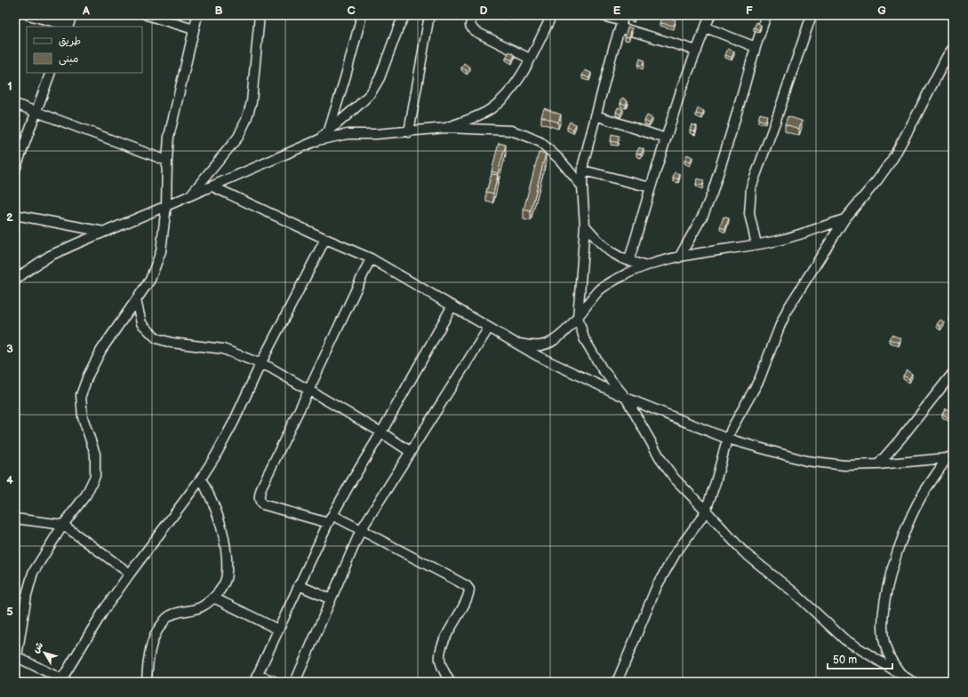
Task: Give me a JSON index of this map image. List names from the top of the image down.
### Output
{
  "legend": ["طريق", "مبنى"],
  "scale_bar": "50 m",
  "north": "top left",
  "grid": {
    "columns": [
      "A",
      "B",
      "C",
      "D",
      "E",
      "F",
      "G"
    ],
    "rows": [
      "1",
      "2",
      "3",
      "4",
      "5"
    ]
  }
}
